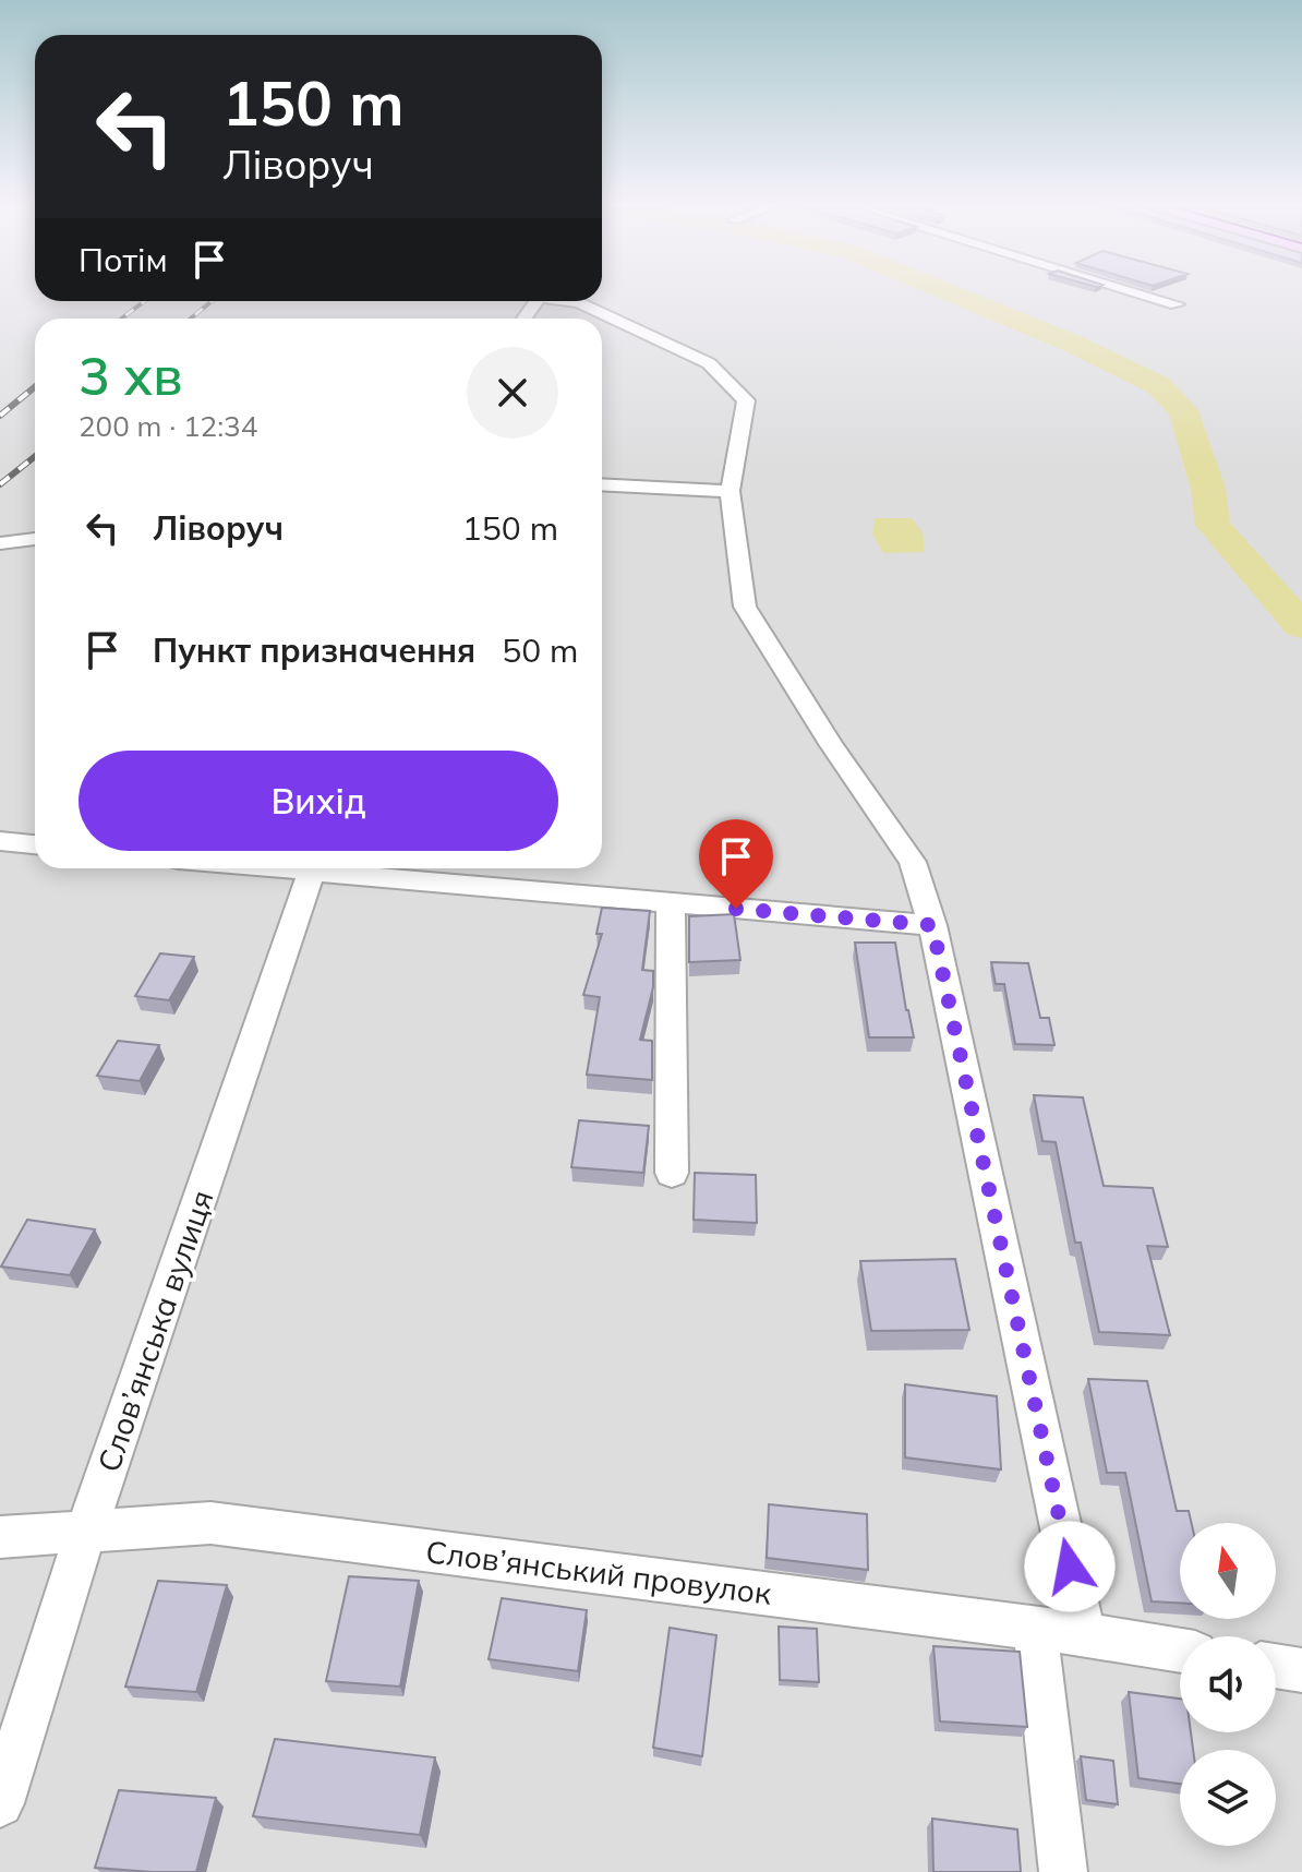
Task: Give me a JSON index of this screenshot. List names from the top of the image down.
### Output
{
  "streets": {
    "street": ["Слов’янська вулиця", "Слов’янський провулок"]
  },
  "crossings": [
    ["Слов’янська вулиця", "Слов’янський провулок"]
  ],
  "north": "top",
  "page": {
    "turn": ["150 m", "Ліворуч"],
    "then": "Потім",
    "heading": ["3 хв", "200 m · 12:34"],
    "list": [
      {
        "name": "Ліворуч",
        "value": "150 m"
      },
      {
        "name": "Пункт призначення",
        "value": "50 m"
      }
    ],
    "buttons": "Вихід"
  }
}
